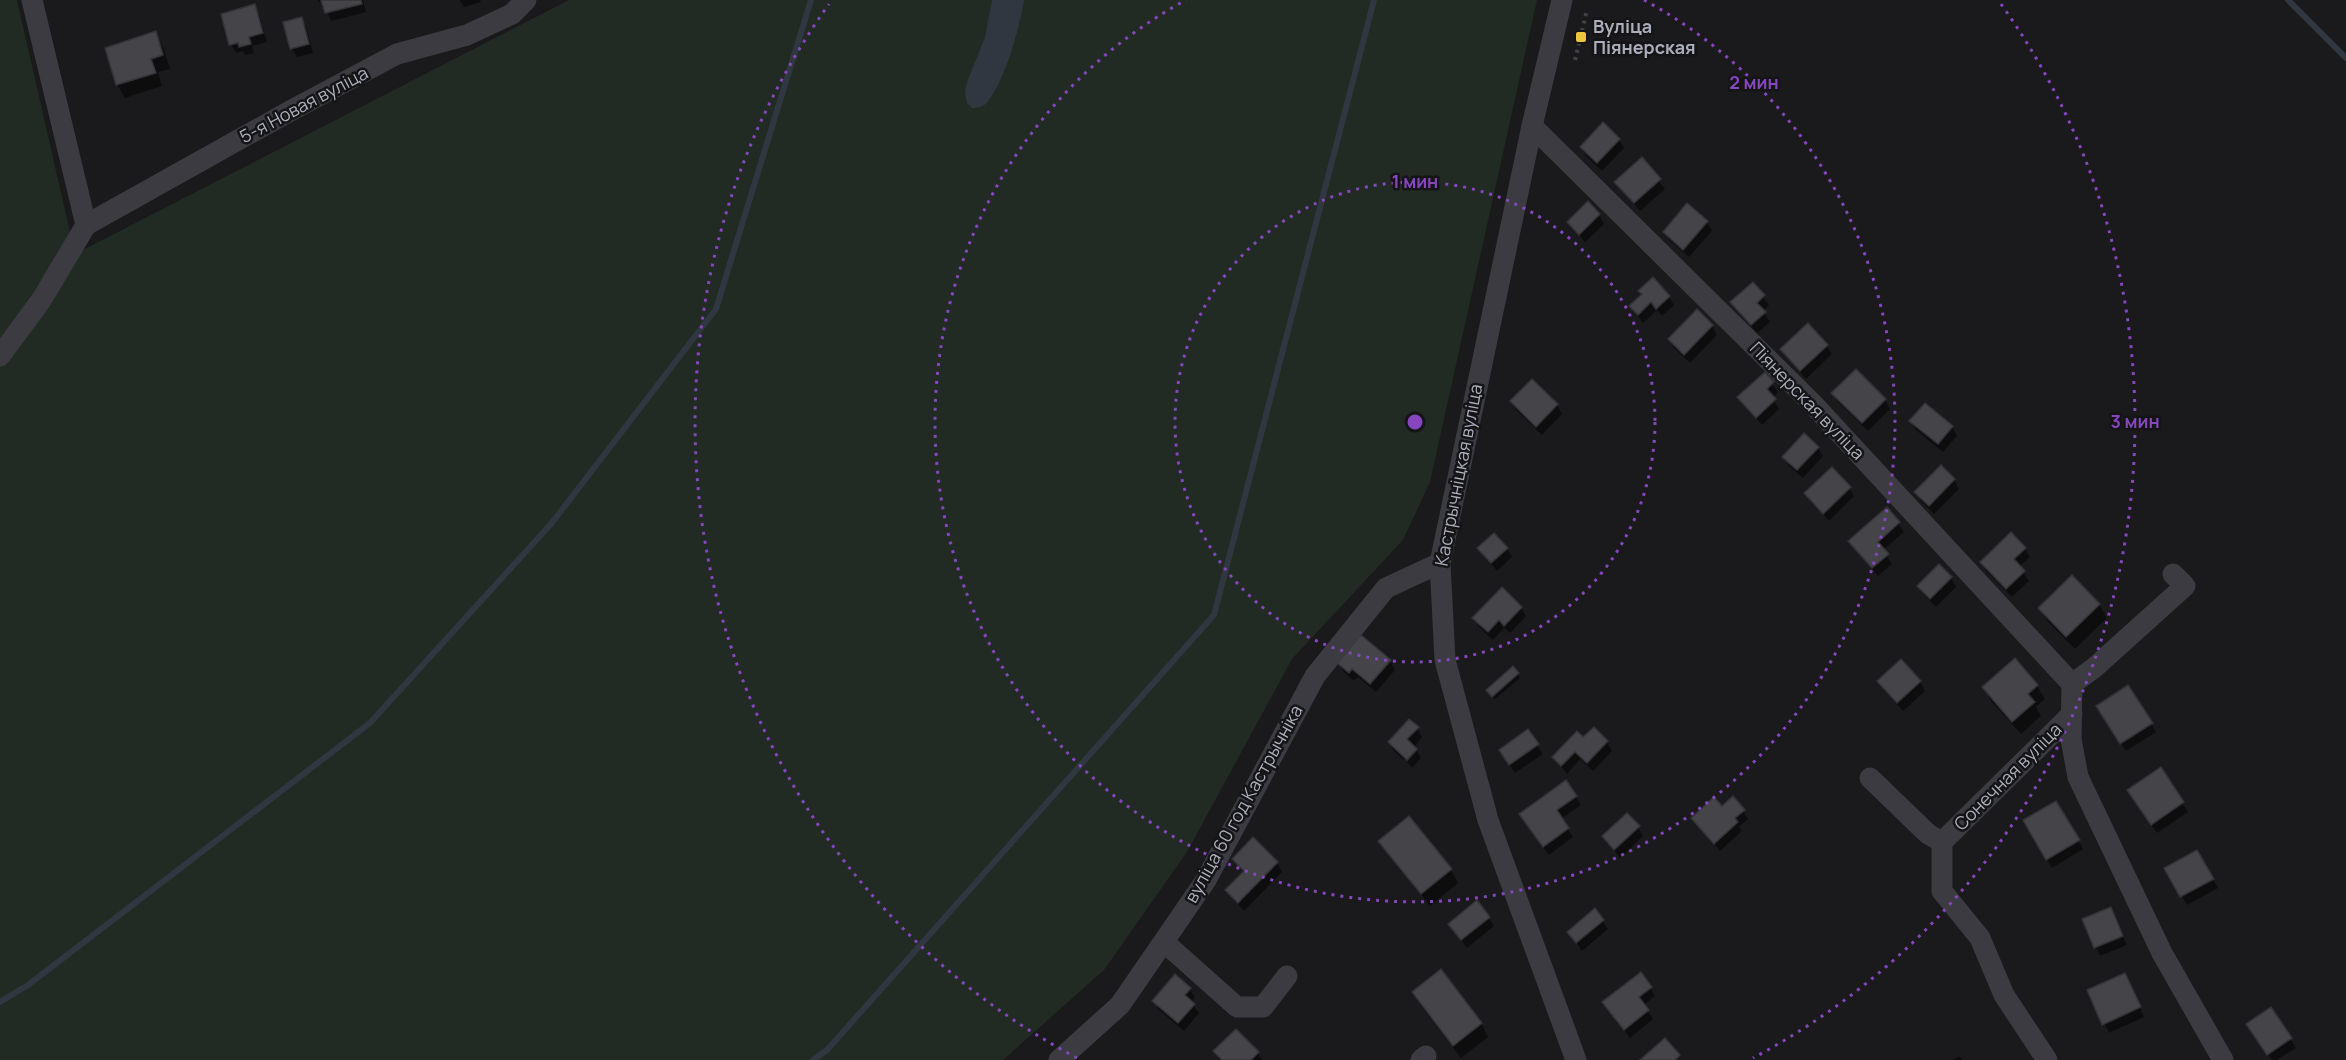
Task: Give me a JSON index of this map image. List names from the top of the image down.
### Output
{
  "streets": {
    "street": [
      "5-я Новая вуліца",
      "Піянерская вуліца",
      "Кастрычніцкая вуліца",
      "Сонечная вуліца",
      "вуліца 60 год Кастрычніка"
    ]
  },
  "crossings": [
    ["Піянерская вуліца", "Кастрычніцкая вуліца"],
    ["Піянерская вуліца", "Сонечная вуліца"],
    ["Кастрычніцкая вуліца", "вуліца 60 год Кастрычніка"]
  ],
  "places": {
    "transit": ["Вуліца Піянерская"]
  },
  "rings": ["2 мин", "1 мин", "3 мин"]
}
